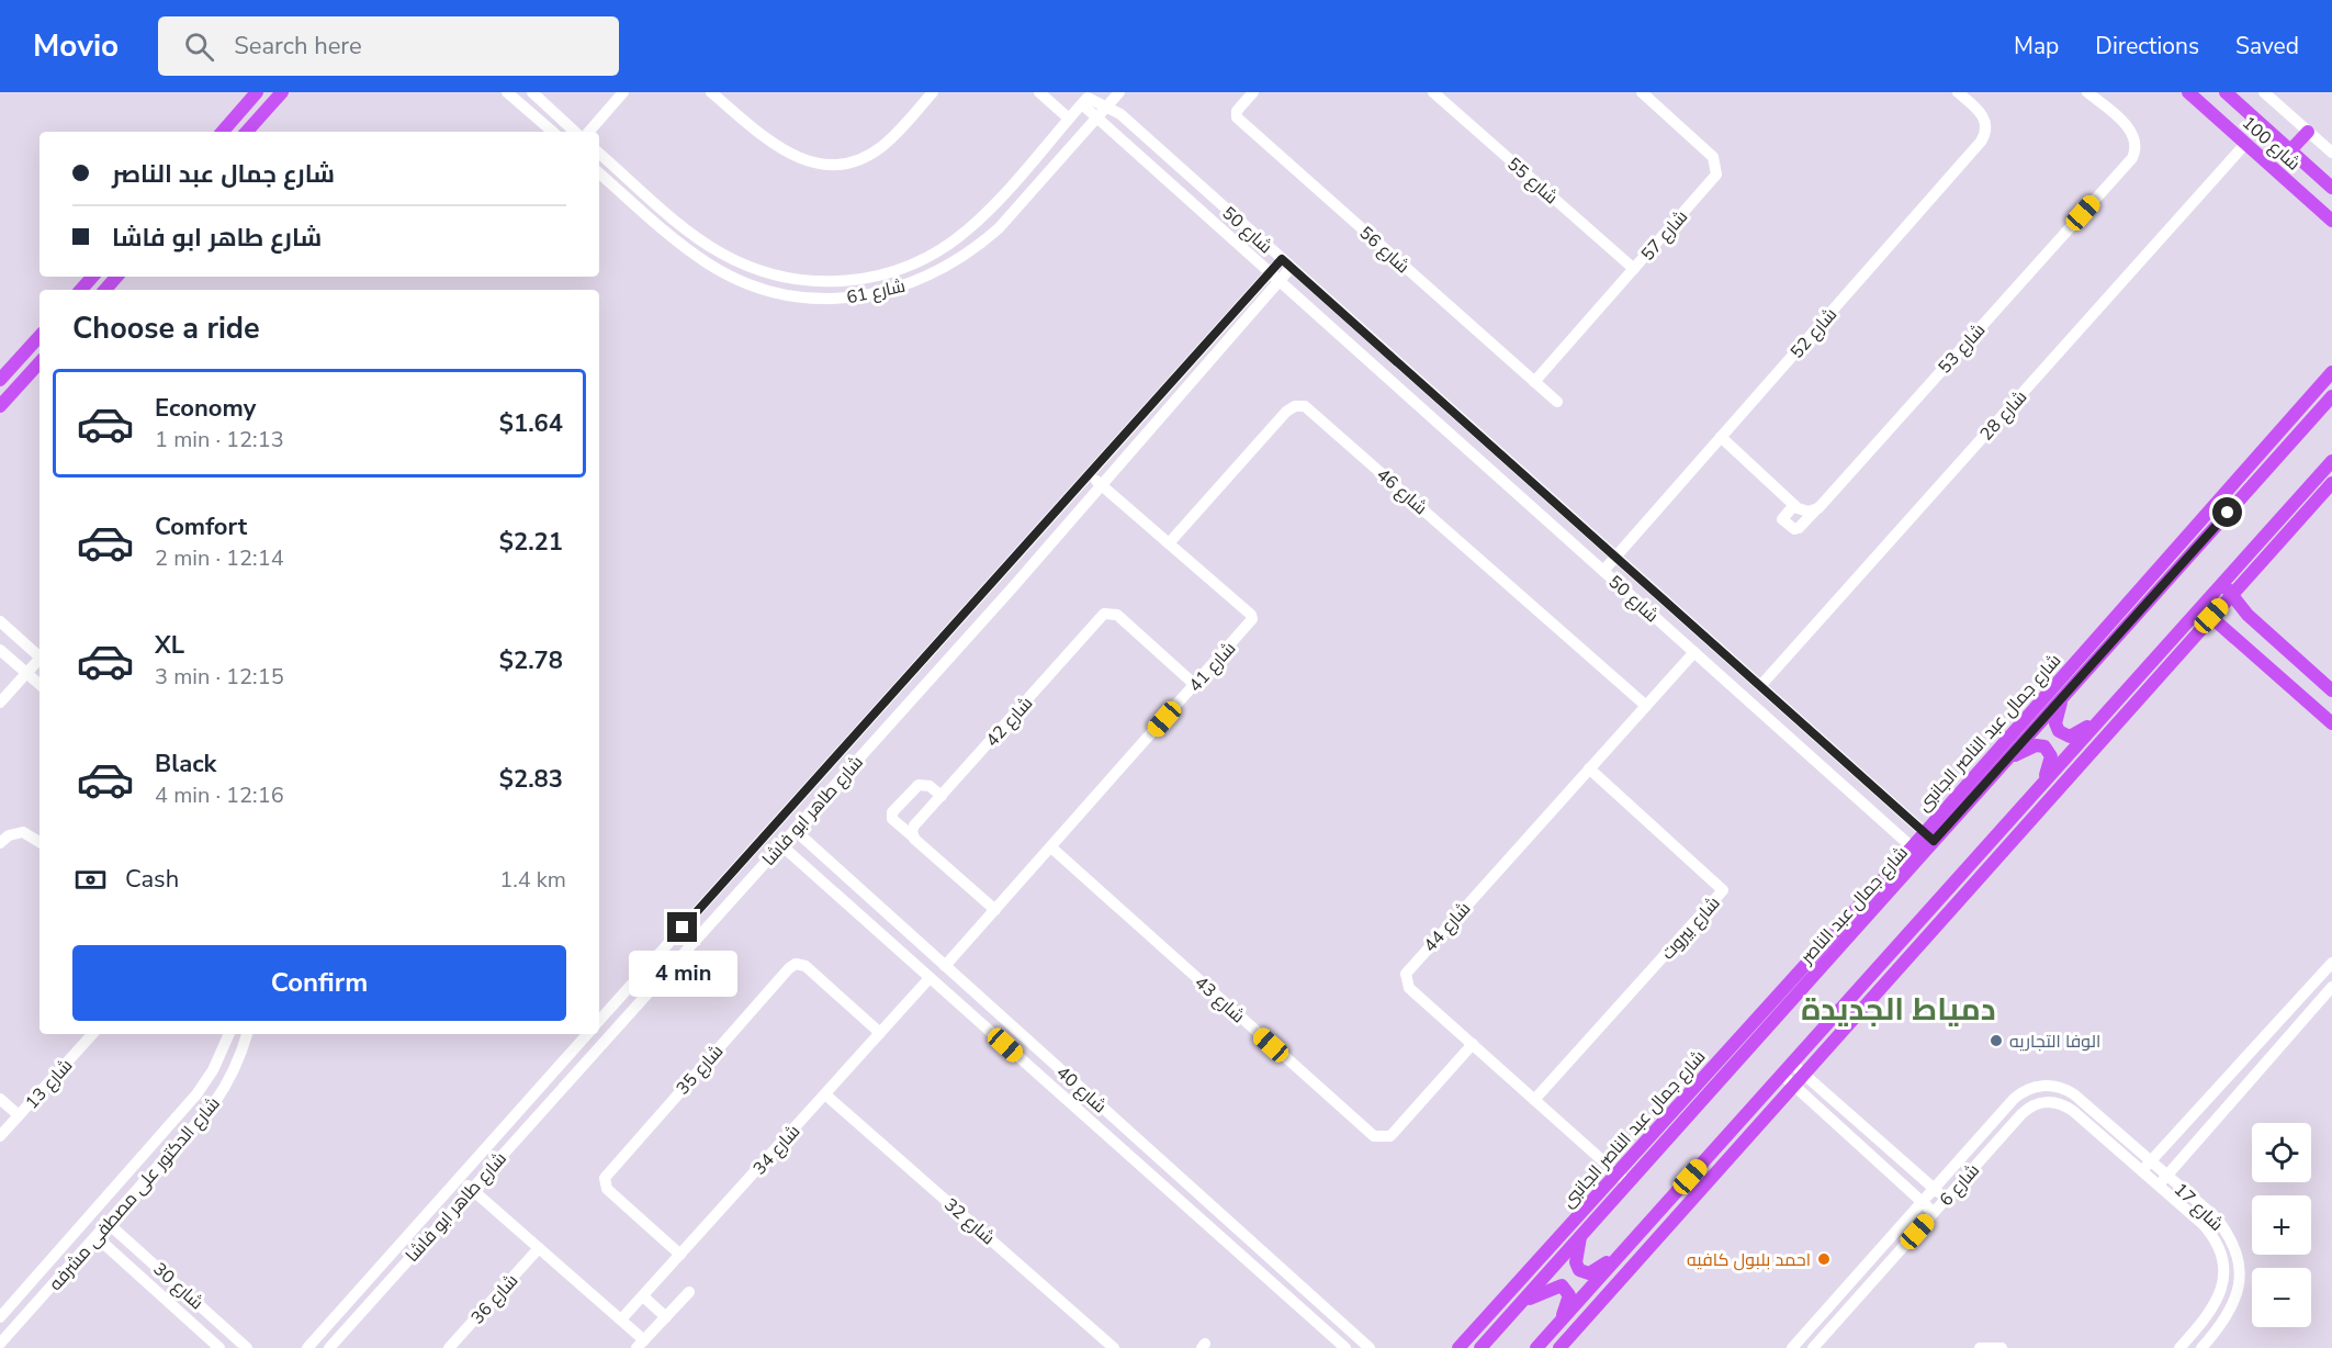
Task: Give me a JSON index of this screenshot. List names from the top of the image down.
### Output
{
  "streets": {
    "main road": ["شارع 100", "شارع جمال عبد الناصر الجانبى", "شارع جمال عبد الناصر"],
    "street": [
      "شارع 55",
      "شارع 50",
      "شارع 57",
      "شارع 56",
      "شارع 61",
      "شارع 52",
      "شارع 53",
      "شارع 28",
      "شارع 46",
      "شارع 41",
      "شارع 42",
      "شارع طاهر ابو فاشا",
      "شارع 44",
      "شارع بيروت",
      "شارع 43",
      "شارع 35",
      "شارع 13",
      "شارع 40",
      "شارع 34",
      "شارع 6",
      "شارع الدكتور على مصطفى مشرفه",
      "شارع 17",
      "شارع 32",
      "شارع 30",
      "شارع 36"
    ]
  },
  "crossings": [
    ["شارع 100", "شارع 28"],
    ["شارع 55", "شارع 57"],
    ["شارع 50", "شارع 61"],
    ["شارع 50", "شارع 52"],
    ["شارع 50", "شارع 28"],
    ["شارع 50", "شارع جمال عبد الناصر الجانبى"],
    ["شارع 50", "شارع طاهر ابو فاشا"],
    ["شارع 50", "شارع جمال عبد الناصر"],
    ["شارع 50", "شارع 44"],
    ["شارع 57", "شارع 56"],
    ["شارع 46", "شارع 41"],
    ["شارع 46", "شارع 44"],
    ["شارع 41", "شارع 42"],
    ["شارع 41", "شارع طاهر ابو فاشا"],
    ["شارع 41", "شارع 43"],
    ["شارع 41", "شارع 40"],
    ["شارع جمال عبد الناصر الجانبى", "شارع جمال عبد الناصر"],
    ["شارع جمال عبد الناصر الجانبى", "شارع 44"],
    ["شارع طاهر ابو فاشا", "شارع 40"],
    ["شارع جمال عبد الناصر", "شارع 44"],
    ["شارع 44", "شارع بيروت"],
    ["شارع 44", "شارع 43"],
    ["شارع 35", "شارع 34"],
    ["شارع 40", "شارع 34"],
    ["شارع 34", "شارع 32"],
    ["شارع 6", "شارع 17"],
    ["شارع الدكتور على مصطفى مشرفه", "شارع 30"]
  ],
  "districts": ["دمياط الجديدة"],
  "places": ["الوفا التجاريه", "احمد بلبول كافيه"],
  "page": {
    "header": "Movio",
    "search": "Search here",
    "nav": ["Map", "Directions", "Saved"],
    "banner": ["شارع جمال عبد الناصر", "شارع طاهر ابو فاشا"],
    "heading": "Choose a ride",
    "list": [
      {
        "name": "Economy",
        "note": "1 min · 12:13",
        "value": "$1.64"
      },
      {
        "name": "Comfort",
        "note": "2 min · 12:14",
        "value": "$2.21"
      },
      {
        "name": "XL",
        "note": "3 min · 12:15",
        "value": "$2.78"
      },
      {
        "name": "Black",
        "note": "4 min · 12:16",
        "value": "$2.83"
      }
    ],
    "pay": ["Cash", "1.4 km"],
    "buttons": "Confirm",
    "bubble": "4 min",
    "map_buttons": ["+", "−"]
  }
}
